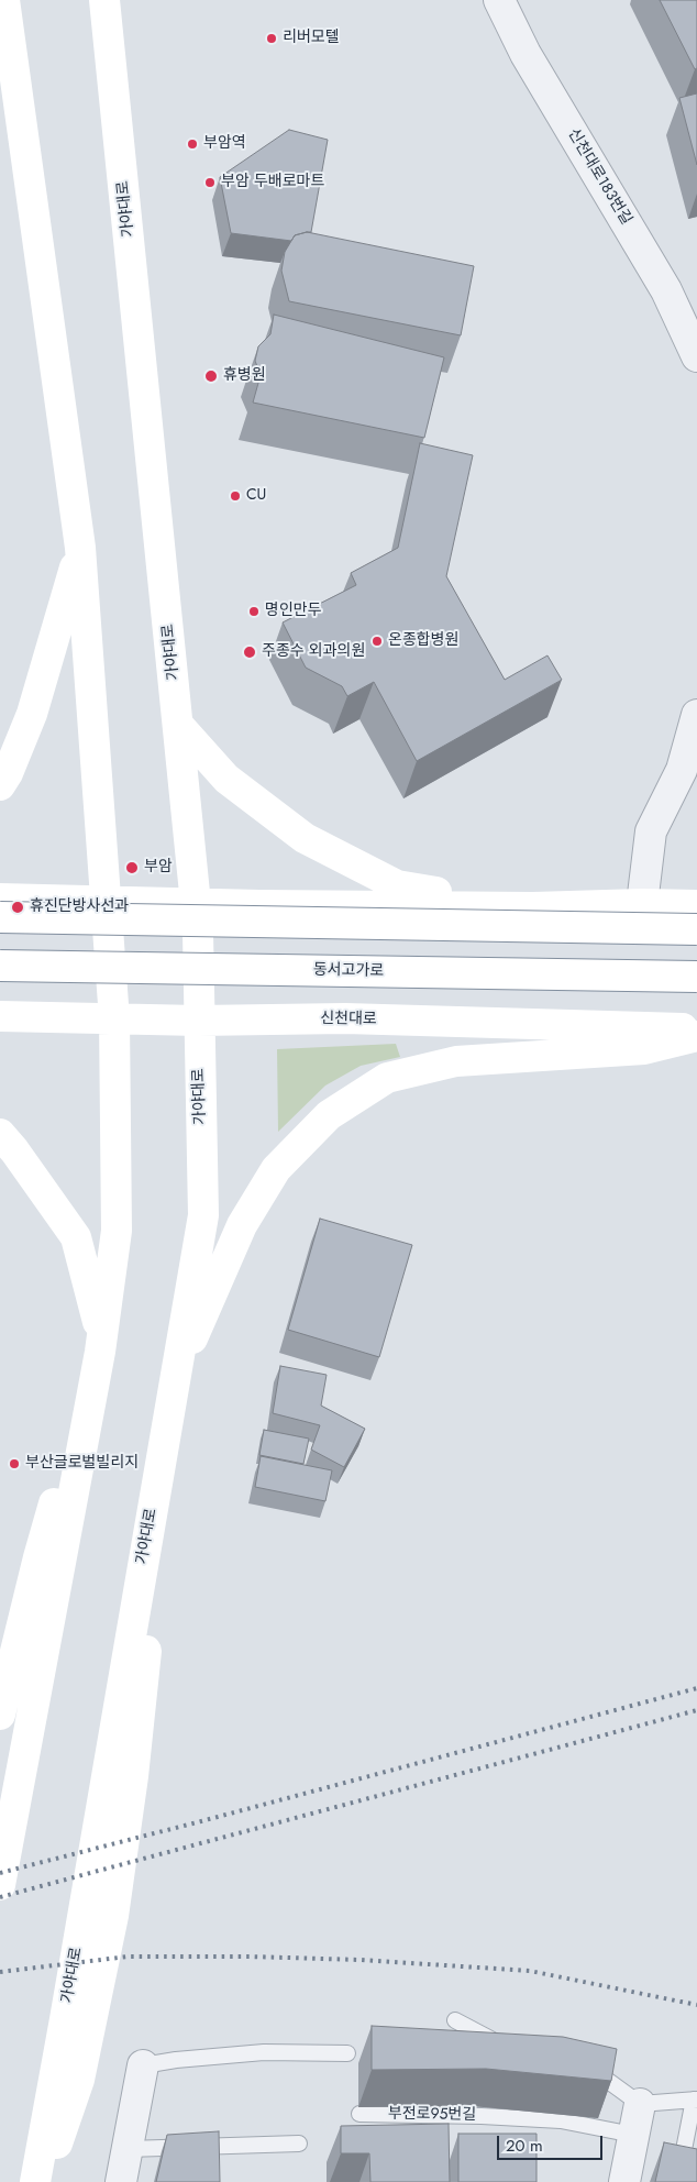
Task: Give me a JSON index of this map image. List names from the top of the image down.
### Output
{
  "streets": {
    "main road": ["가야대로", "동서고가로", "신천대로"],
    "street": ["신천대로183번길"],
    "lane": ["부전로95번길"]
  },
  "crossings": [
    ["가야대로", "신천대로"]
  ],
  "places": [
    "리버모텔",
    "부암역",
    "부암 두배로마트",
    "휴병원",
    "CU",
    "명인만두",
    "온종합병원",
    "주종수 외과의원",
    "부암",
    "휴진단방사선과",
    "부산글로벌빌리지"
  ],
  "scale_bar": "20 m"
}
